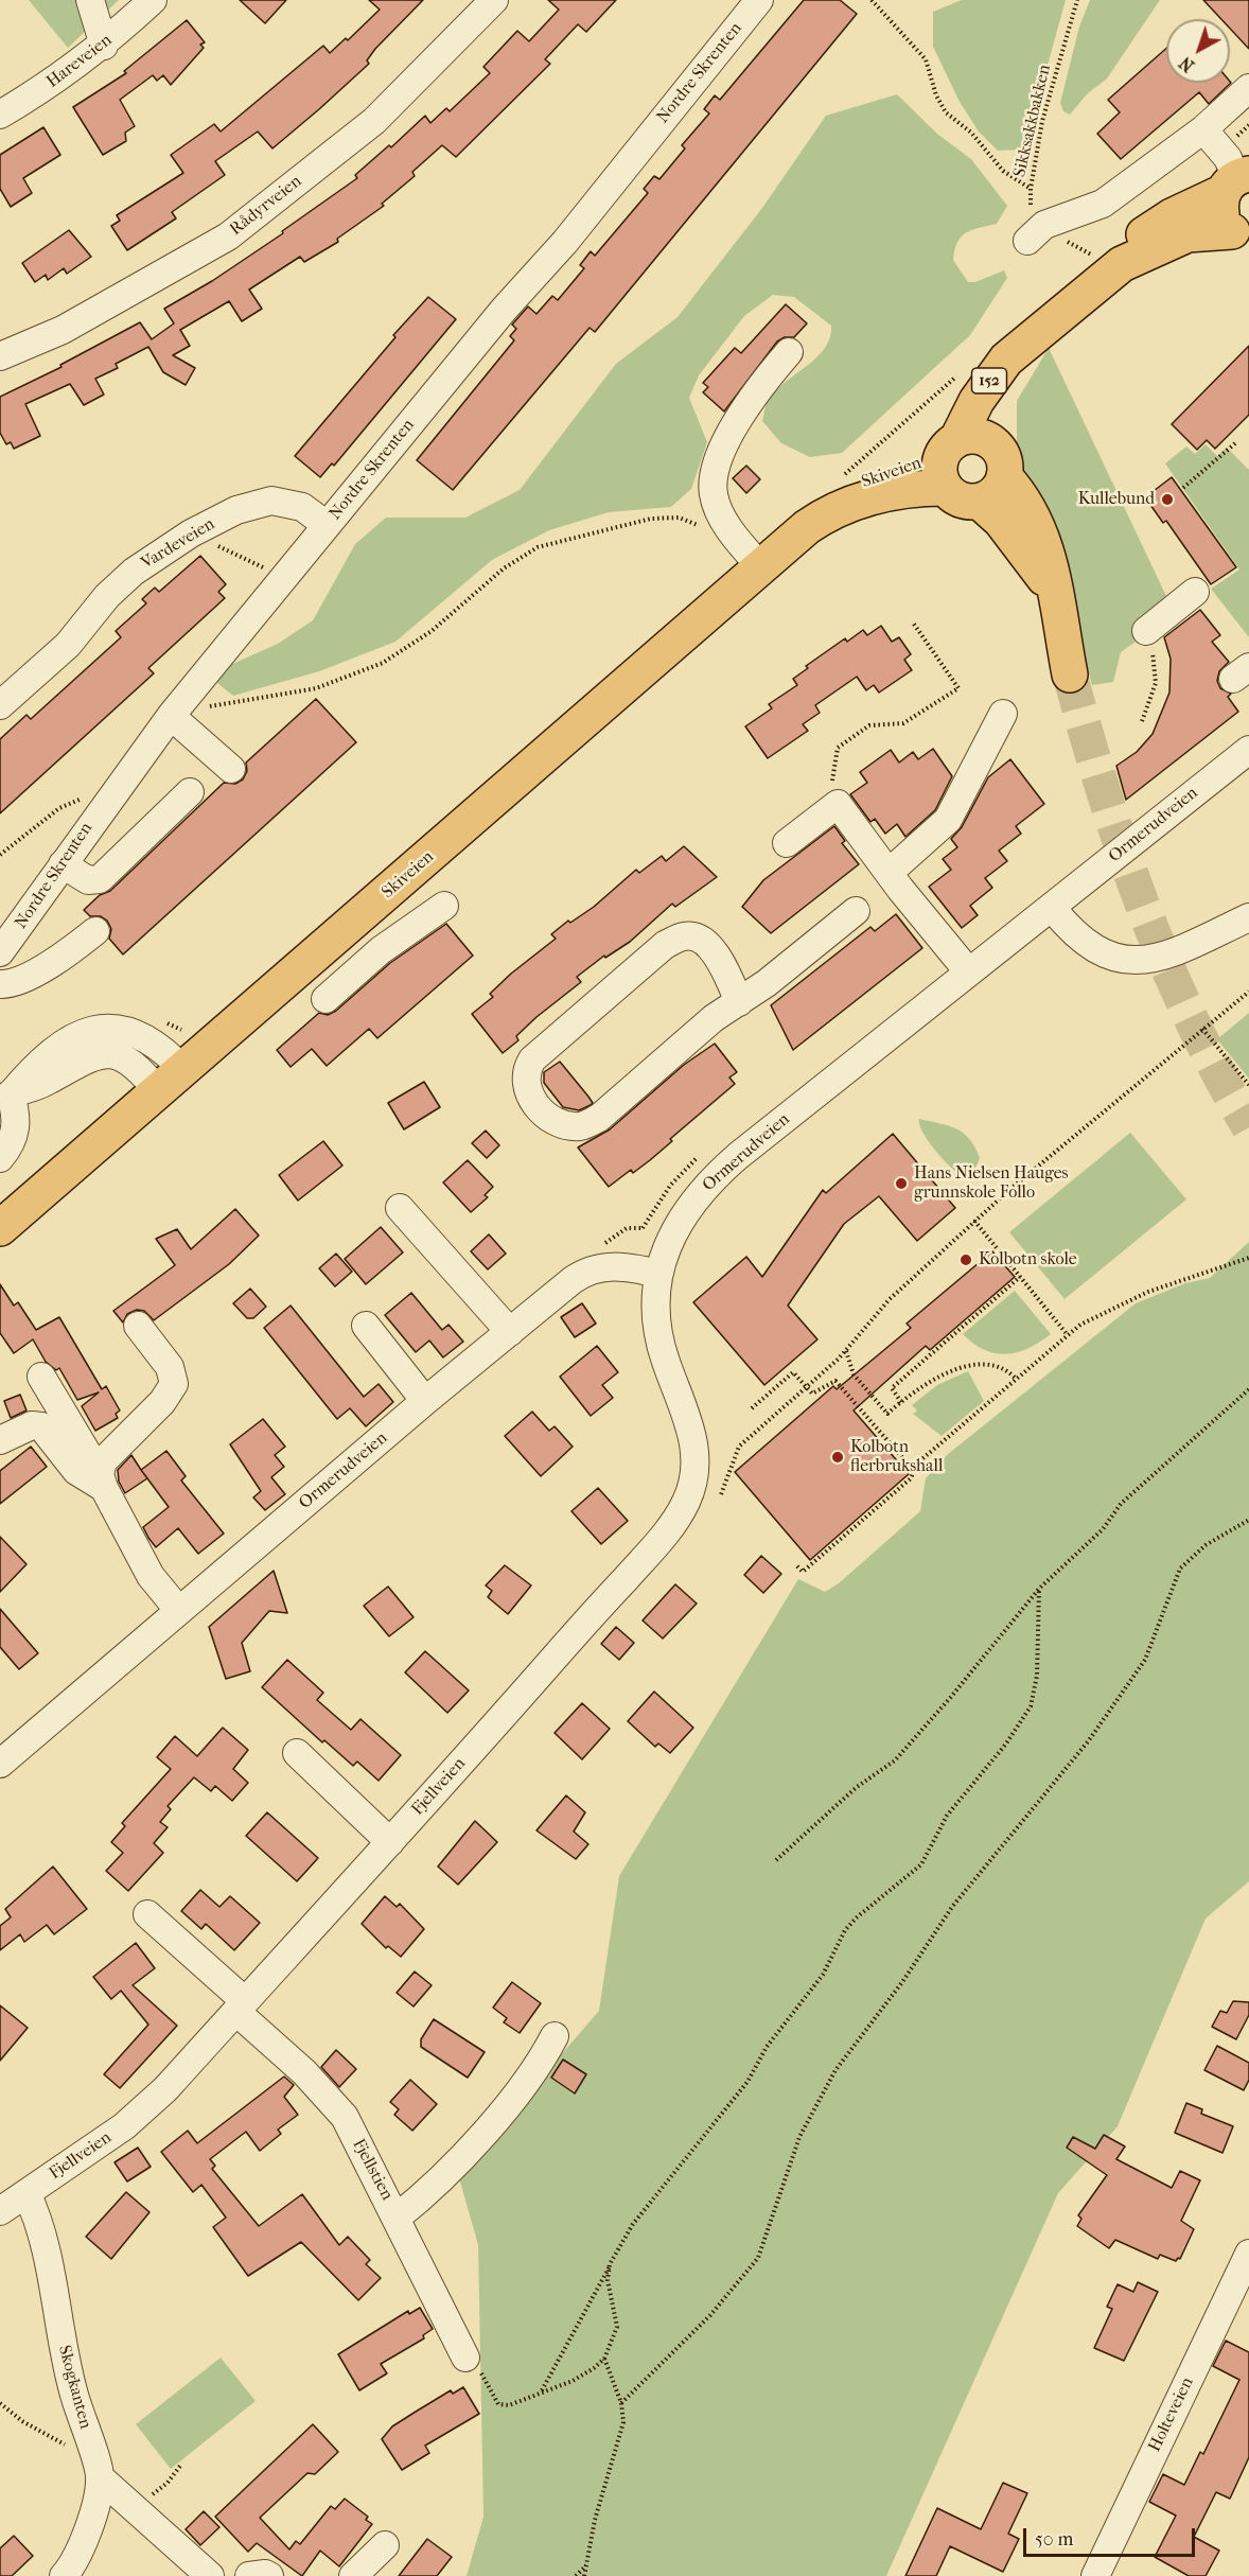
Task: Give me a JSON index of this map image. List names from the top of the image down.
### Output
{
  "streets": {
    "main road": ["152", "Skiveien"],
    "street": [
      "Hareveien",
      "Nordre Skrenten",
      "Rådyrveien",
      "Vardeveien",
      "Ormerudveien",
      "Fjellveien",
      "Fjellstien",
      "Skogkanten",
      "Holteveien"
    ],
    "path": ["Sikksakkbakken"]
  },
  "crossings": [
    ["Nordre Skrenten", "Vardeveien"],
    ["152", "Skiveien"],
    ["Ormerudveien", "Fjellveien"],
    ["Fjellveien", "Fjellstien"],
    ["Fjellveien", "Skogkanten"]
  ],
  "places": [
    "Kullebund",
    "Hans Nielsen Hauges grunnskole Follo",
    "Kolbotn skole",
    "Kolbotn flerbrukshall"
  ],
  "scale_bar": "50 m",
  "north": "bottom left"
}
